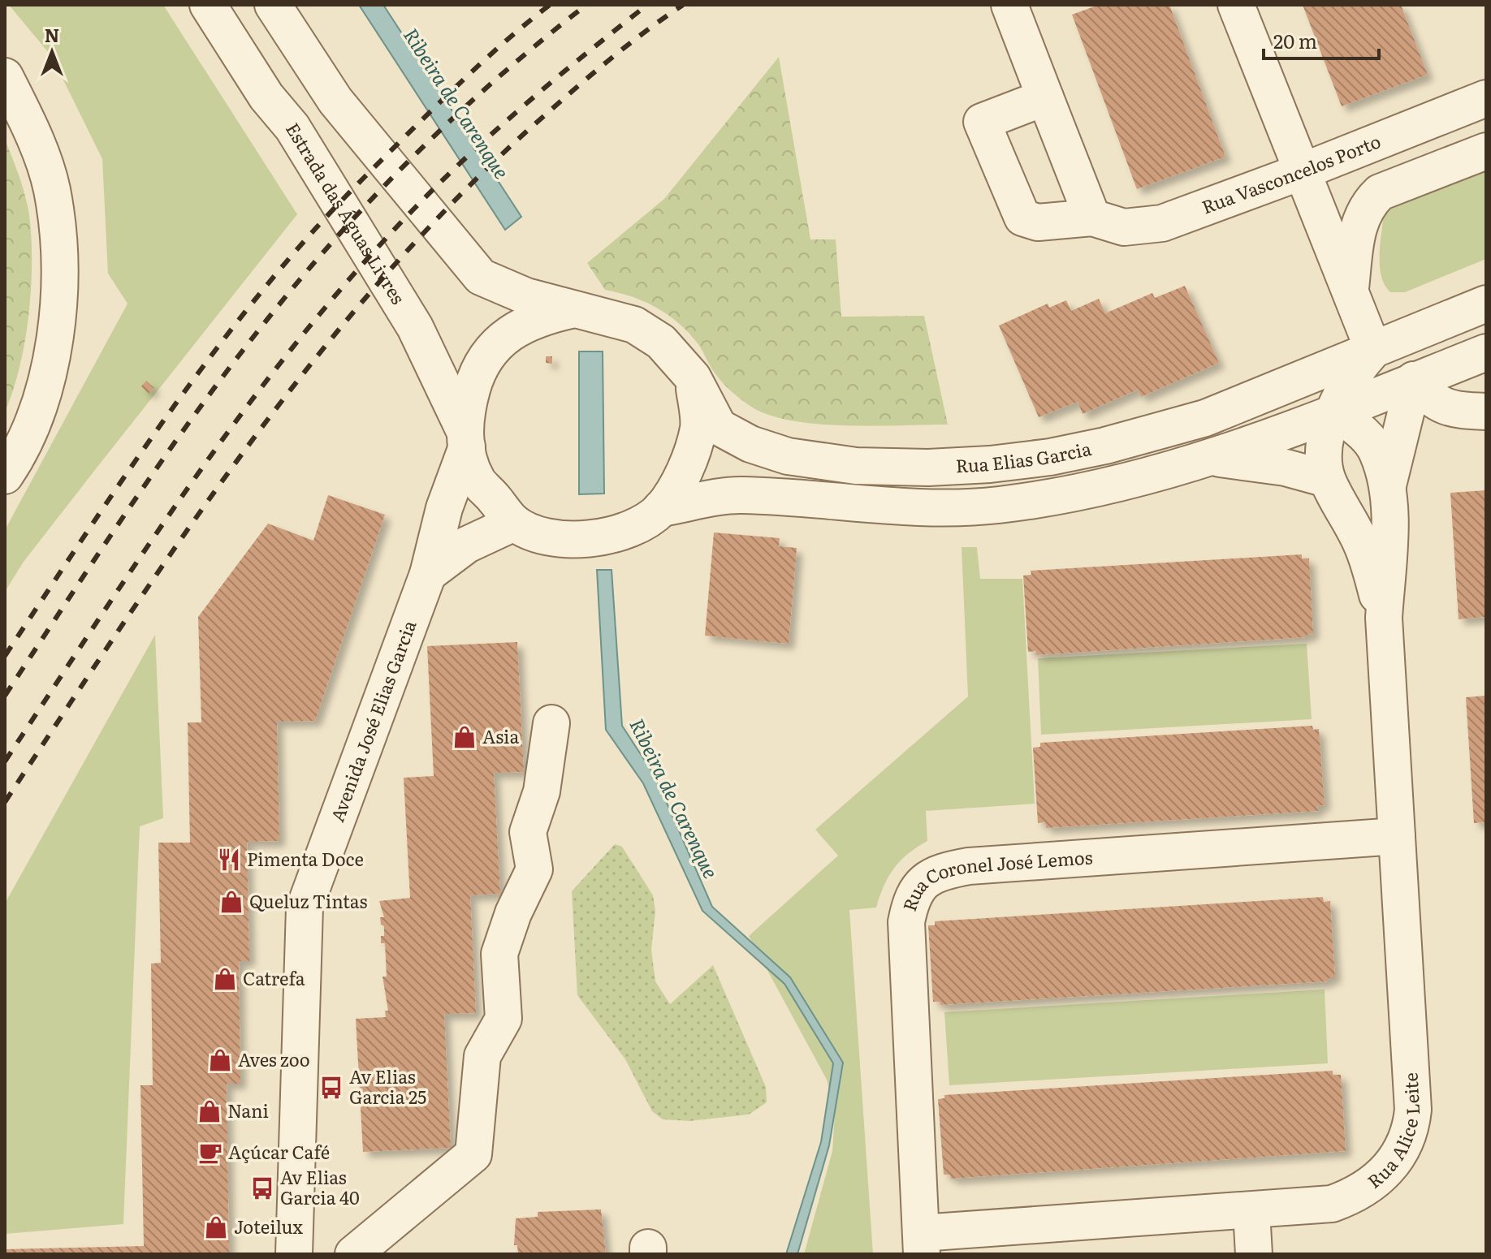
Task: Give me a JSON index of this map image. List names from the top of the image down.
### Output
{
  "streets": {
    "street": [
      "Rua Vasconcelos Porto",
      "Estrada das Águas Livres",
      "Rua Elias Garcia",
      "Avenida José Elias Garcia",
      "Rua Coronel José Lemos",
      "Rua Alice Leite"
    ]
  },
  "crossings": [
    ["Estrada das Águas Livres", "Rua Elias Garcia"],
    ["Estrada das Águas Livres", "Avenida José Elias Garcia"],
    ["Rua Elias Garcia", "Avenida José Elias Garcia"],
    ["Rua Elias Garcia", "Rua Alice Leite"],
    ["Rua Coronel José Lemos", "Rua Alice Leite"]
  ],
  "water": ["Ribeira de Carenque"],
  "places": {
    "shop": [
      "Asia",
      "Queluz Tintas",
      "Catrefa",
      "Aves zoo",
      "Nani",
      "Joteilux"
    ],
    "restaurant": ["Pimenta Doce"],
    "bus stop": ["Av Elias Garcia 25", "Av Elias Garcia 40"],
    "cafe": ["Açúcar Café"]
  },
  "scale_bar": "20 m",
  "north": "top"
}
